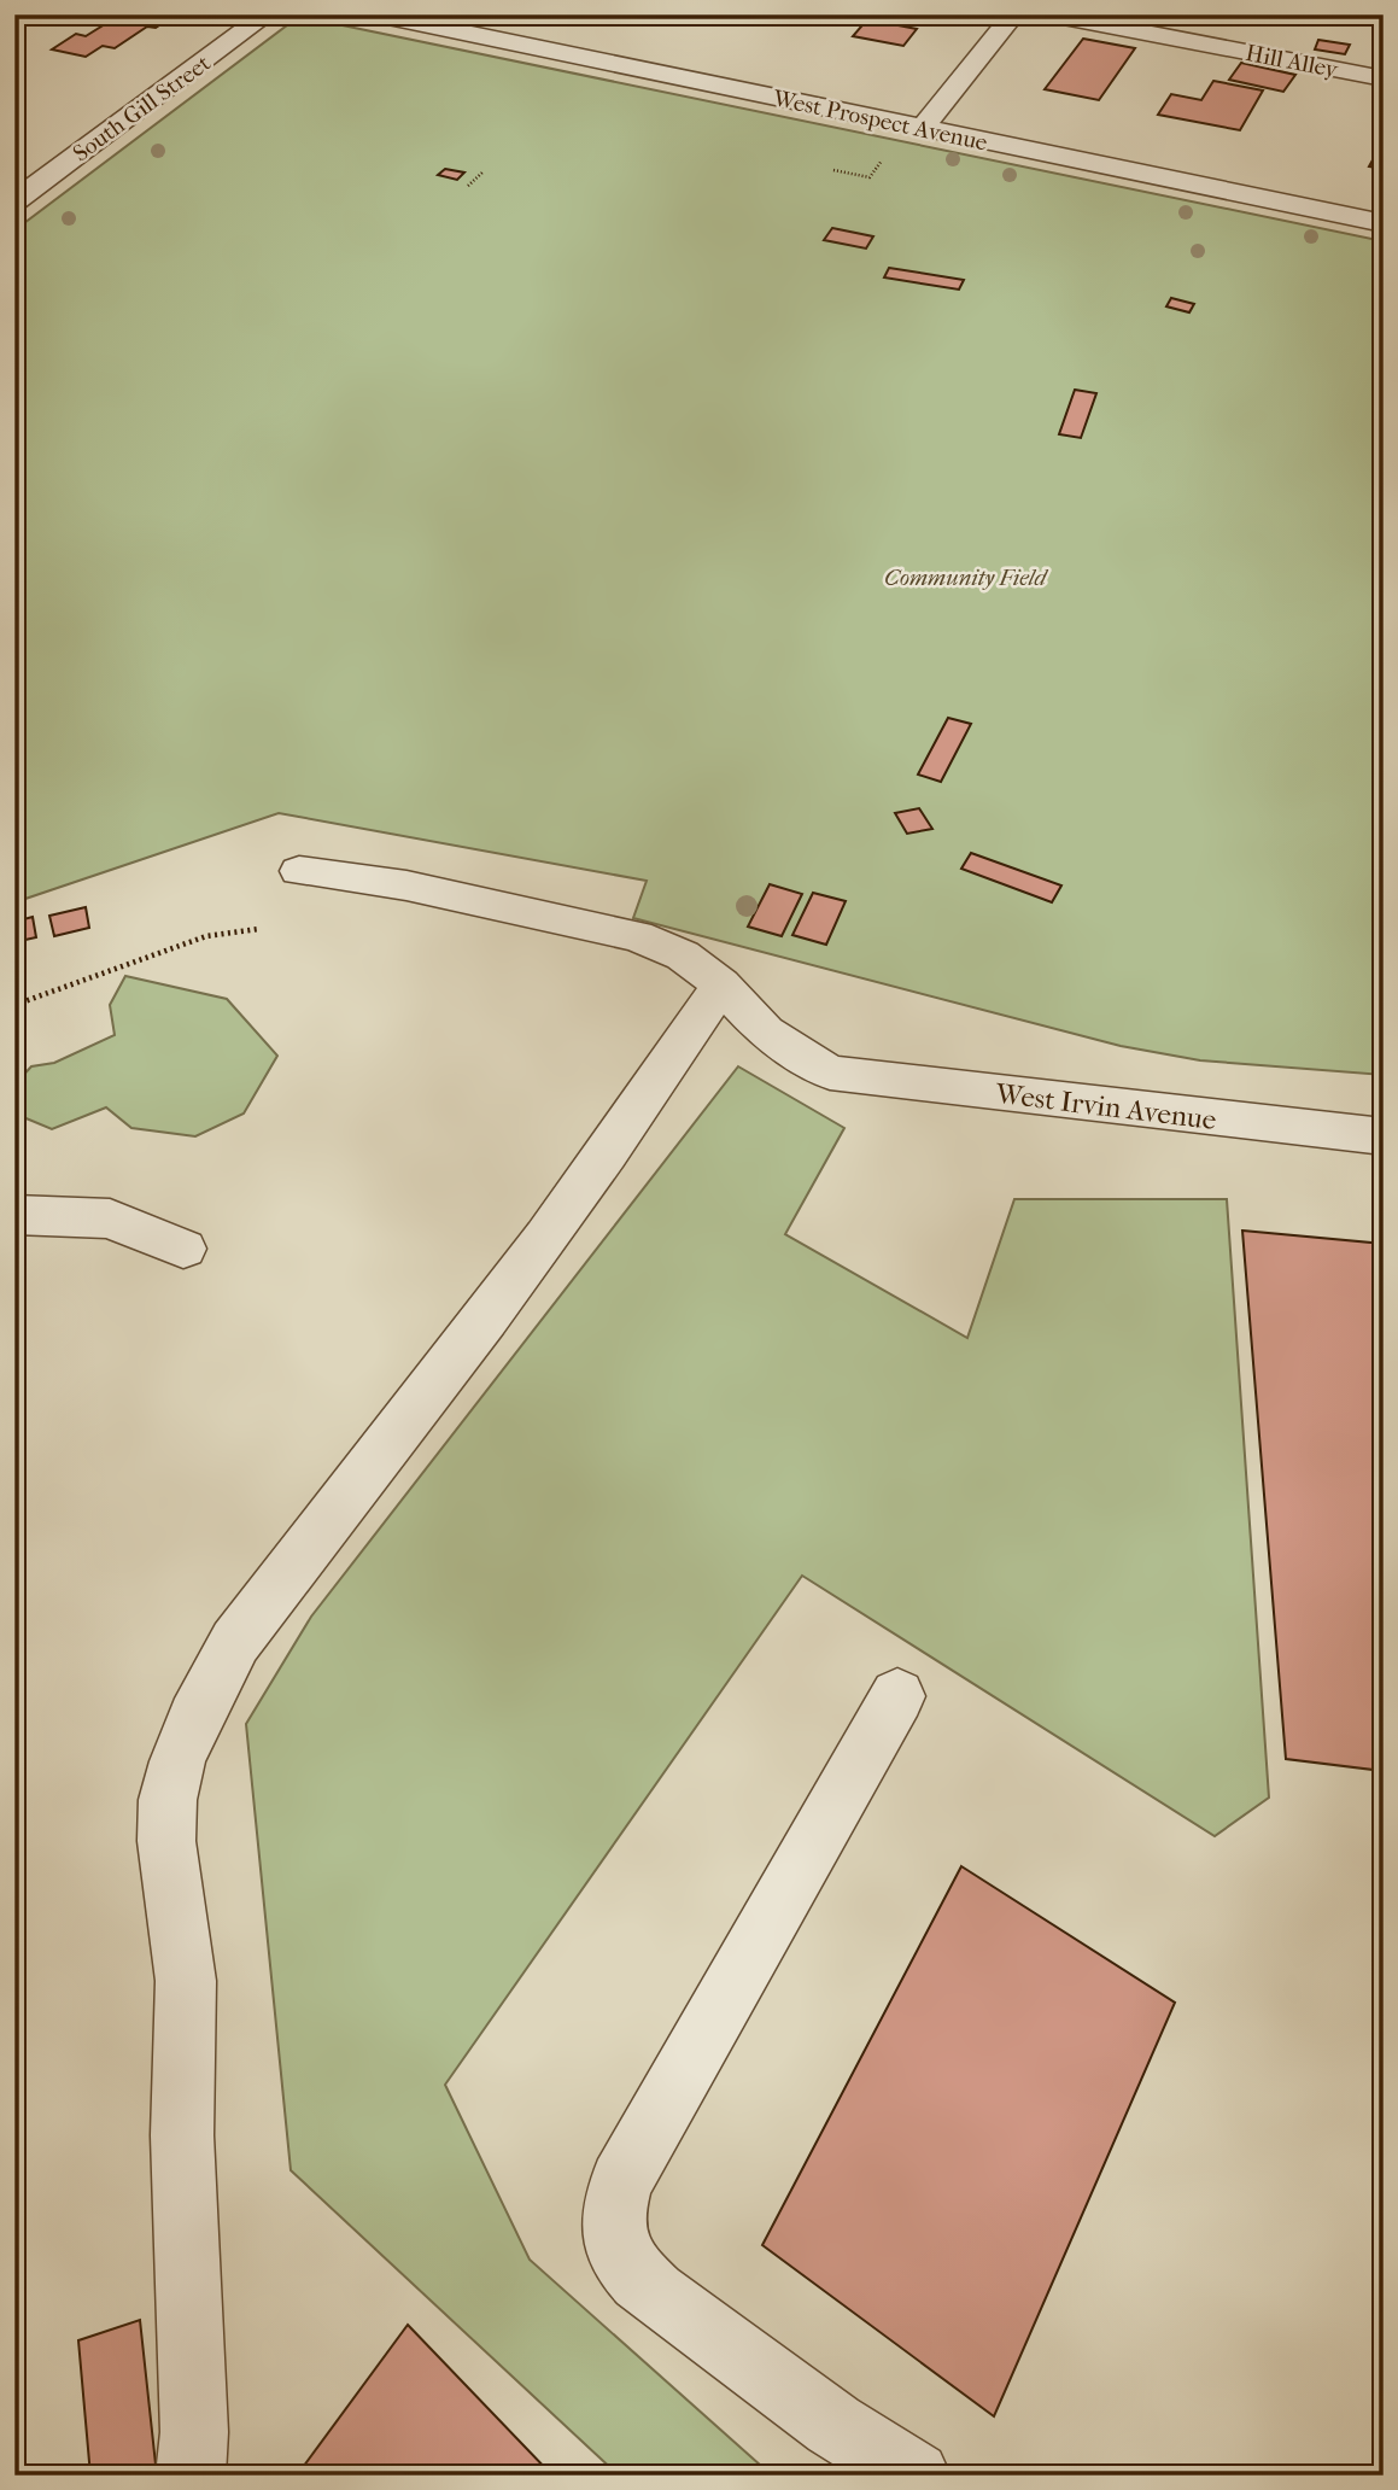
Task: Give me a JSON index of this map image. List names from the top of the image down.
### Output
{
  "streets": {
    "street": [
      "Hill Alley",
      "South Gill Street",
      "West Prospect Avenue",
      "West Irvin Avenue"
    ]
  },
  "parks": ["Community Field"]
}
